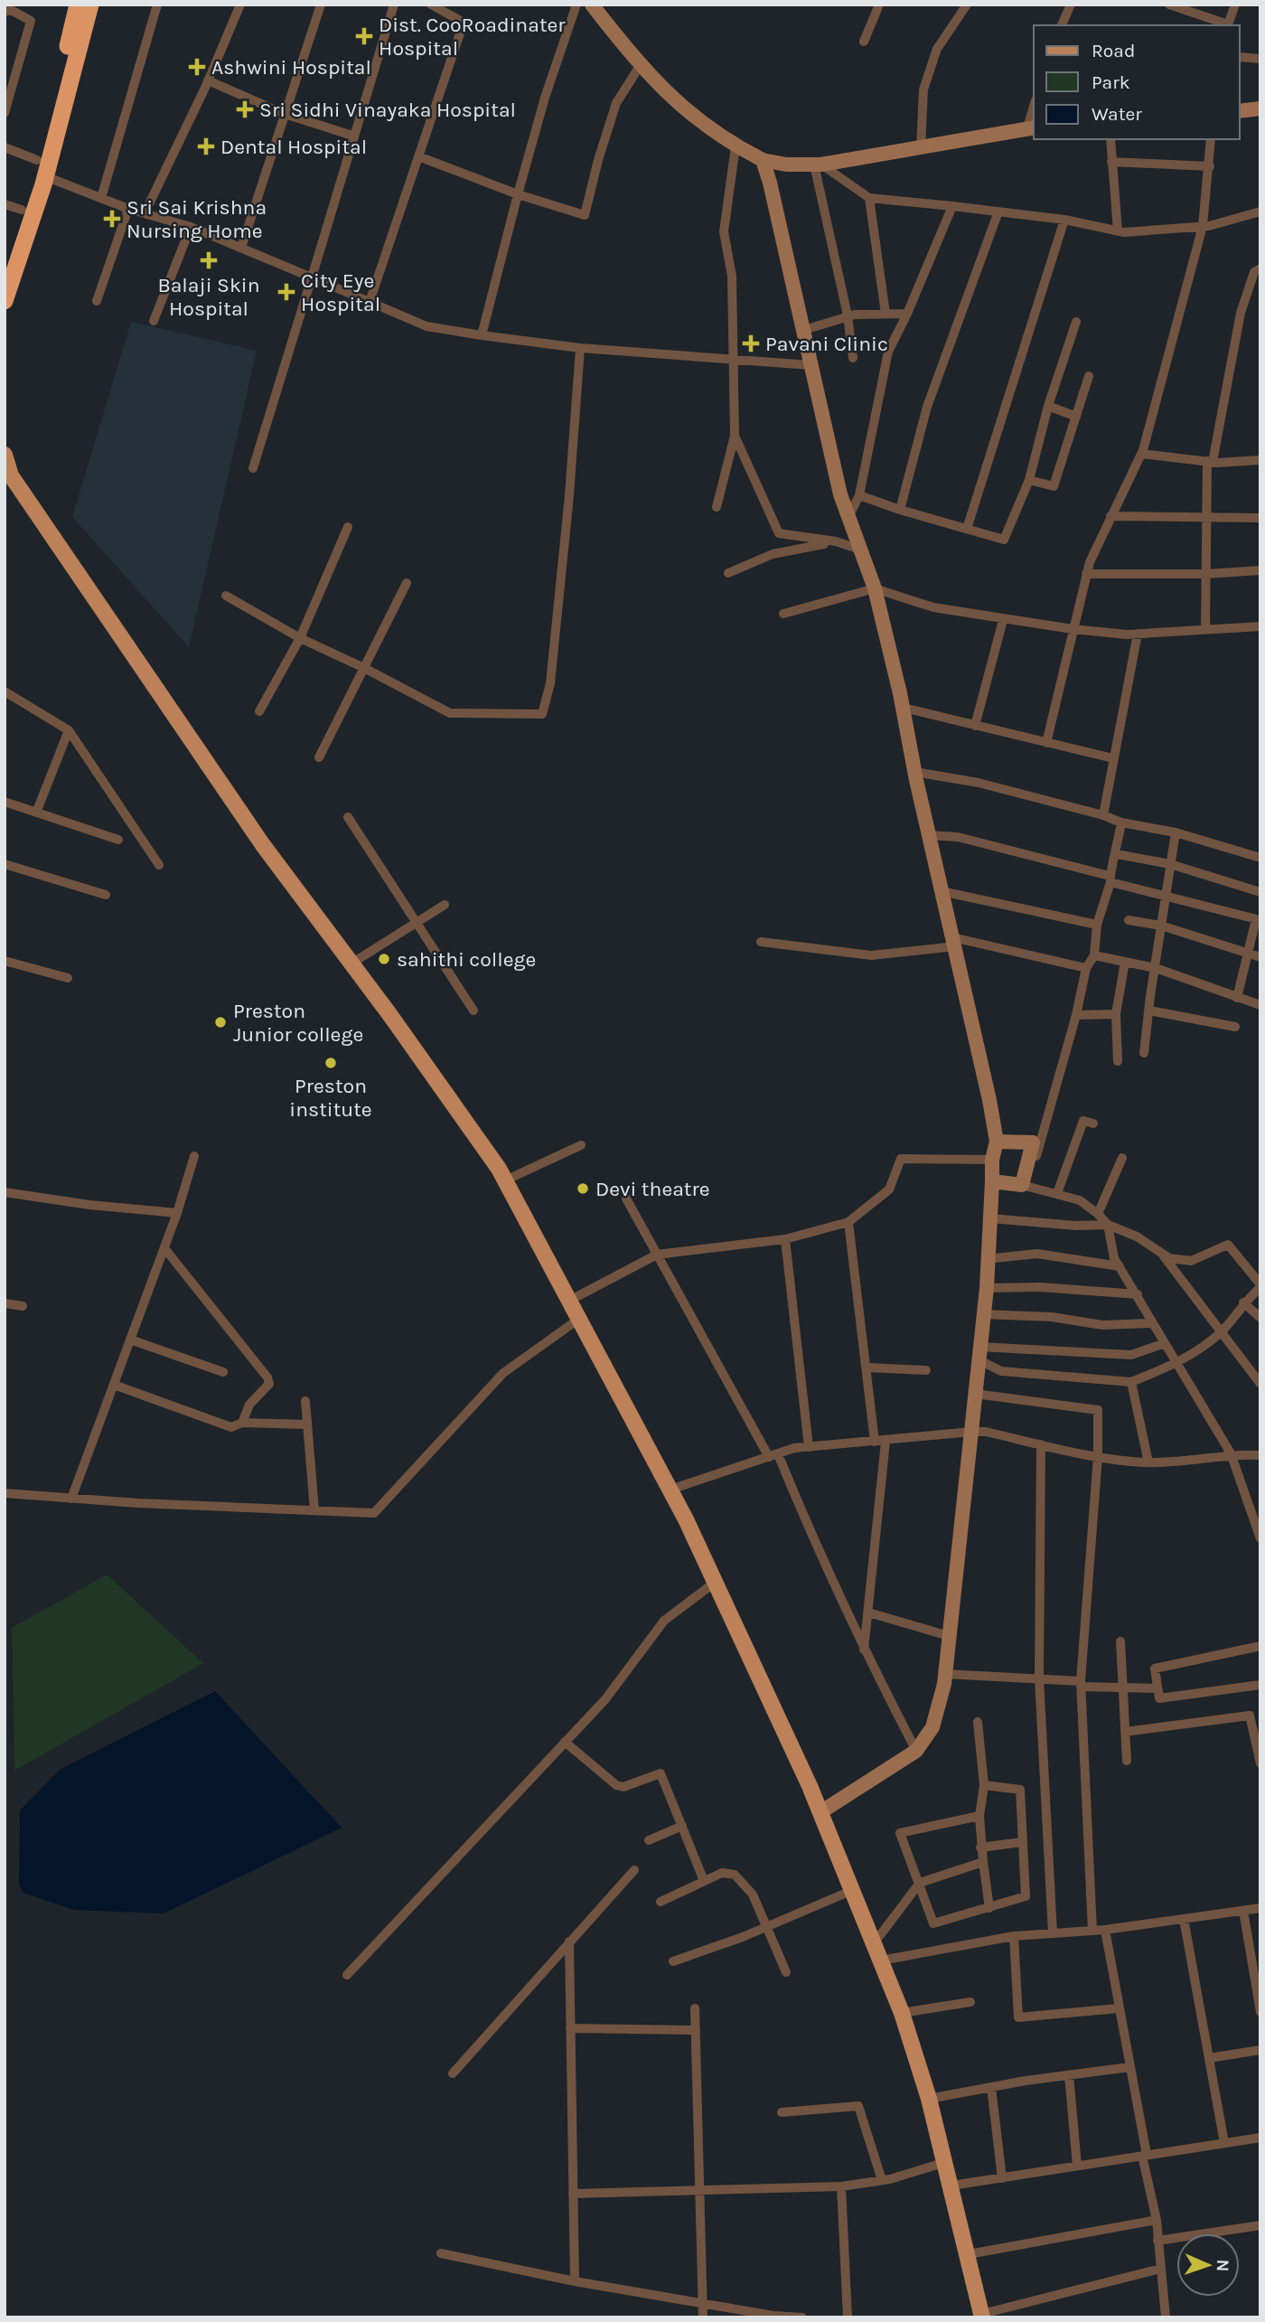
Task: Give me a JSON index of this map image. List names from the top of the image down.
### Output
{
  "places": {
    "health": [
      "Dist. CooRoadinater Hospital",
      "Ashwini Hospital",
      "Sri Sidhi Vinayaka Hospital",
      "Dental Hospital",
      "Sri Sai Krishna Nursing Home",
      "Balaji Skin Hospital",
      "City Eye Hospital",
      "Pavani Clinic"
    ],
    "other": [
      "sahithi college",
      "Preston Junior college",
      "Preston institute",
      "Devi theatre"
    ]
  },
  "legend": ["Road", "Park", "Water"],
  "north": "right"
}
